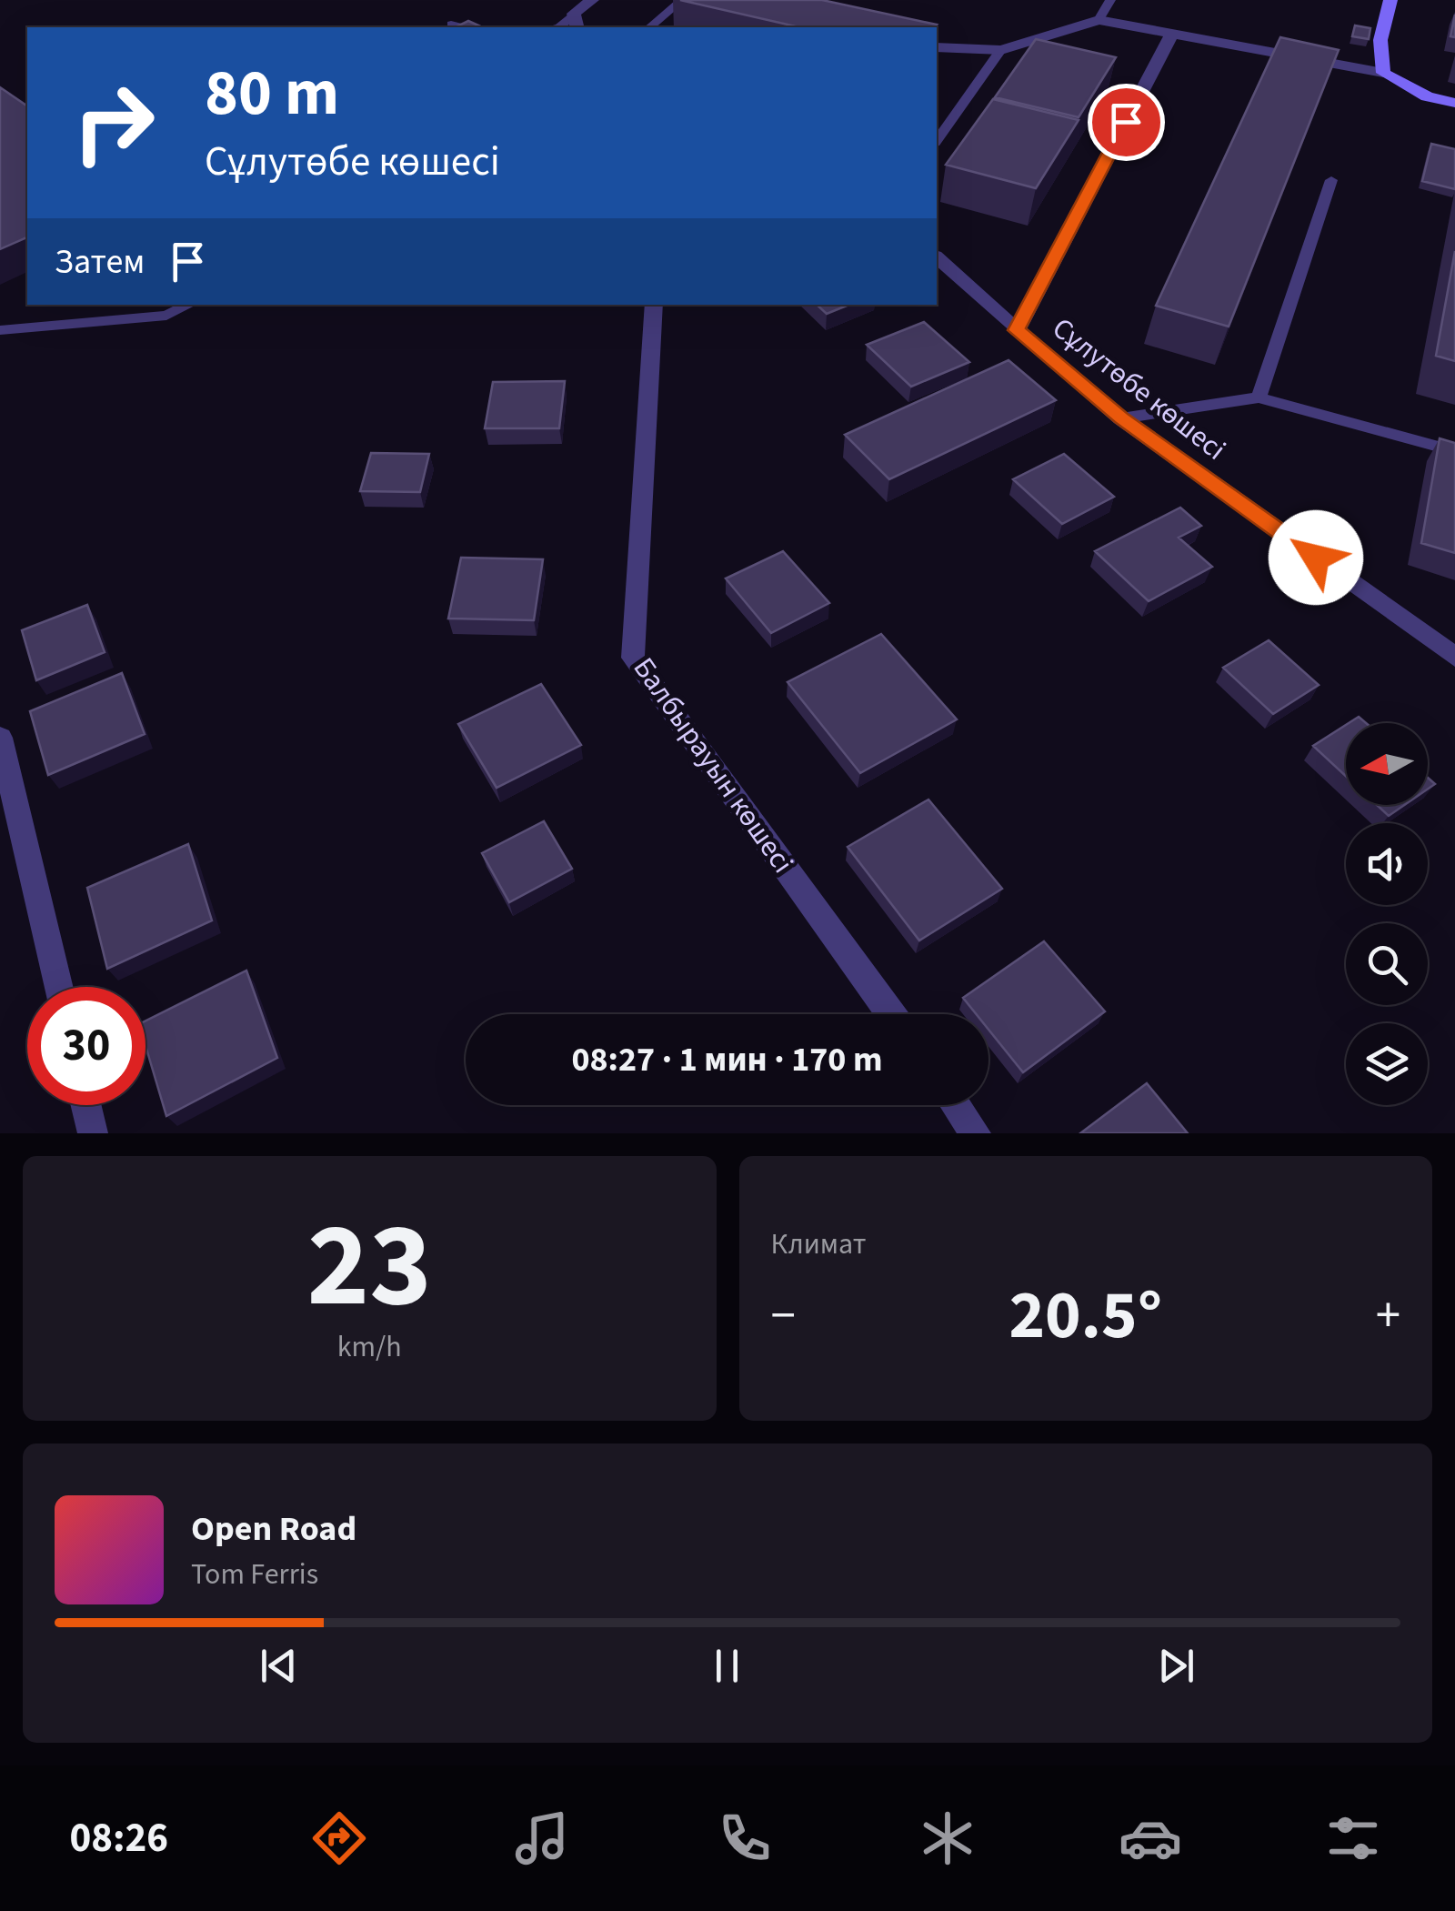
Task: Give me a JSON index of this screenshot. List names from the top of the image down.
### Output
{
  "streets": {
    "street": ["Сұлутөбе көшесі", "Балбырауын көшесі"]
  },
  "north": "left",
  "page": {
    "turn": ["80 m", "Сұлутөбе көшесі"],
    "then": "Затем",
    "limit": "30",
    "trip": "08:27 · 1 мин · 170 m",
    "tile": [
      ["23", "km/h"],
      "Климат"
    ],
    "heat": ["−", "20.5°", "+"],
    "song": ["Open Road", "Tom Ferris"],
    "tabs": "08:26"
  }
}
